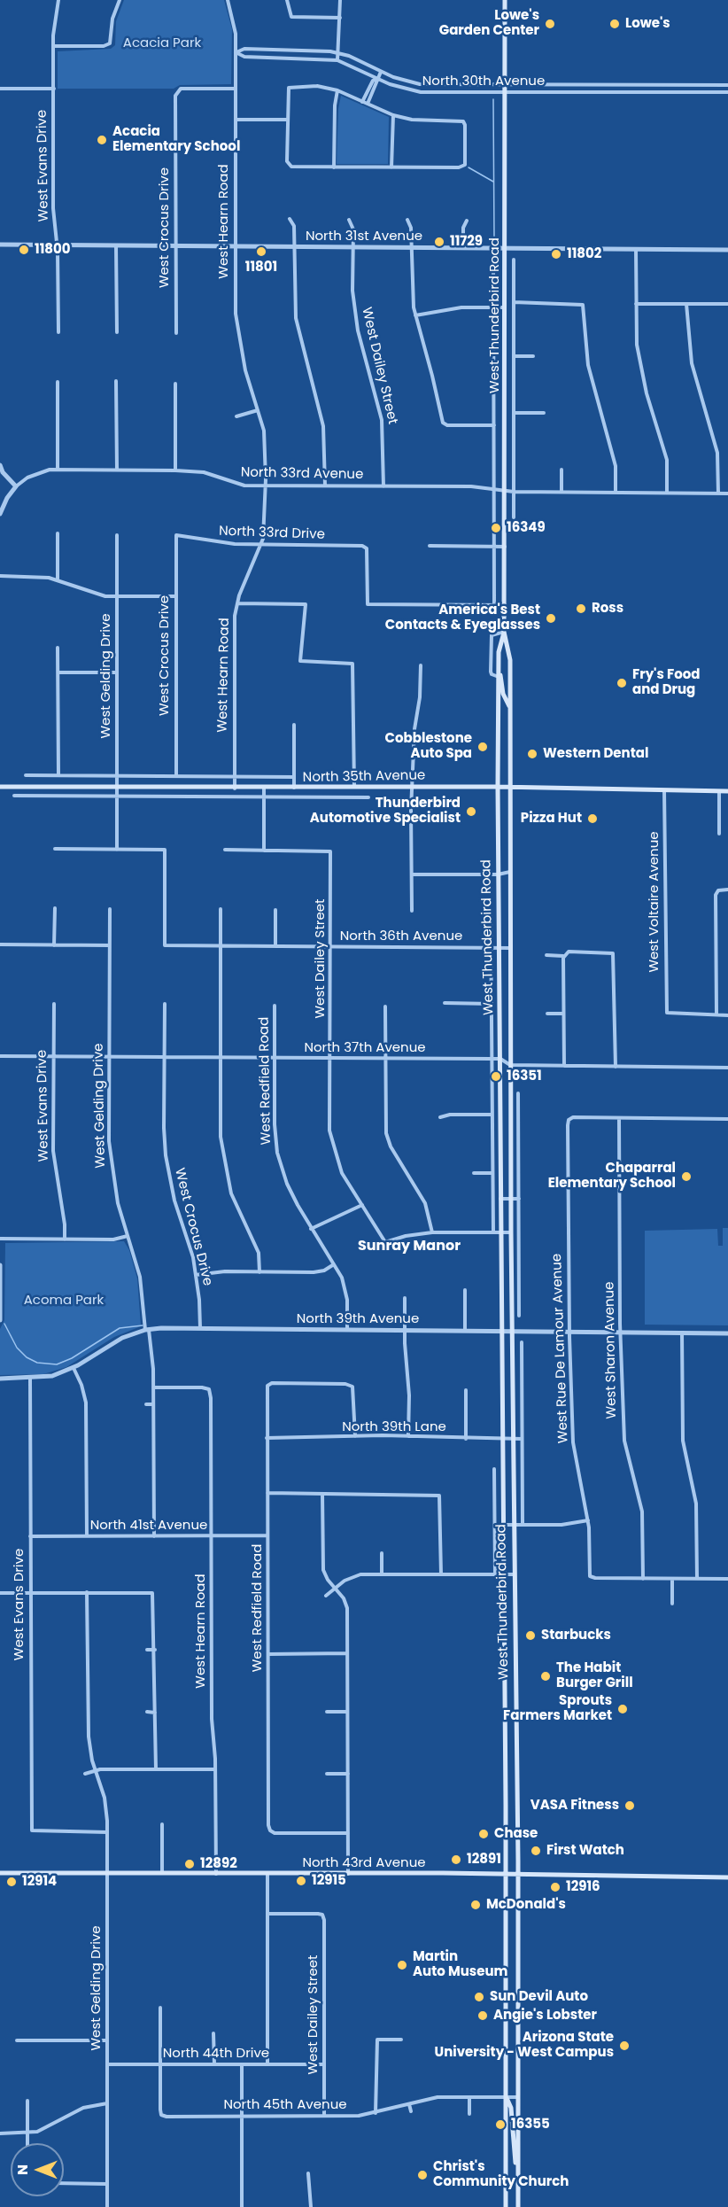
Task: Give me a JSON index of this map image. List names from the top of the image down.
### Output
{
  "streets": {
    "main road": ["West Thunderbird Road", "North 35th Avenue", "North 43rd Avenue"],
    "street": [
      "North 30th Avenue",
      "West Evans Drive",
      "West Hearn Road",
      "West Crocus Drive",
      "North 31st Avenue",
      "West Dailey Street",
      "North 33rd Avenue",
      "North 33rd Drive",
      "West Gelding Drive",
      "West Voltaire Avenue",
      "North 36th Avenue",
      "North 37th Avenue",
      "West Redfield Road",
      "North 39th Avenue",
      "West Rue De Lamour Avenue",
      "West Sharon Avenue",
      "North 39th Lane",
      "North 41st Avenue",
      "North 44th Drive",
      "North 45th Avenue"
    ]
  },
  "crossings": [
    ["North 30th Avenue", "West Hearn Road"],
    ["North 30th Avenue", "West Thunderbird Road"],
    ["West Evans Drive", "North 31st Avenue"],
    ["West Evans Drive", "West Gelding Drive"],
    ["West Evans Drive", "North 37th Avenue"],
    ["West Evans Drive", "North 39th Avenue"],
    ["West Evans Drive", "North 41st Avenue"],
    ["West Hearn Road", "West Crocus Drive"],
    ["West Hearn Road", "North 31st Avenue"],
    ["West Hearn Road", "North 33rd Avenue"],
    ["West Hearn Road", "North 33rd Drive"],
    ["West Hearn Road", "West Gelding Drive"],
    ["West Hearn Road", "North 35th Avenue"],
    ["West Hearn Road", "North 41st Avenue"],
    ["West Hearn Road", "North 43rd Avenue"],
    ["West Crocus Drive", "North 31st Avenue"],
    ["West Crocus Drive", "North 33rd Drive"],
    ["West Crocus Drive", "North 35th Avenue"],
    ["West Crocus Drive", "North 37th Avenue"],
    ["West Crocus Drive", "North 39th Avenue"],
    ["North 31st Avenue", "West Thunderbird Road"],
    ["North 31st Avenue", "West Dailey Street"],
    ["West Thunderbird Road", "North 33rd Avenue"],
    ["West Thunderbird Road", "North 33rd Drive"],
    ["West Thunderbird Road", "North 35th Avenue"],
    ["West Thunderbird Road", "North 36th Avenue"],
    ["West Thunderbird Road", "North 37th Avenue"],
    ["West Thunderbird Road", "North 39th Avenue"],
    ["West Thunderbird Road", "North 39th Lane"],
    ["West Thunderbird Road", "North 43rd Avenue"],
    ["West Thunderbird Road", "North 45th Avenue"],
    ["West Dailey Street", "North 33rd Avenue"],
    ["West Dailey Street", "North 36th Avenue"],
    ["West Dailey Street", "North 37th Avenue"],
    ["West Dailey Street", "North 44th Drive"],
    ["West Dailey Street", "North 45th Avenue"],
    ["West Gelding Drive", "North 35th Avenue"],
    ["West Gelding Drive", "North 36th Avenue"],
    ["West Gelding Drive", "North 37th Avenue"],
    ["West Gelding Drive", "North 39th Avenue"],
    ["West Gelding Drive", "North 41st Avenue"],
    ["West Gelding Drive", "North 43rd Avenue"],
    ["West Gelding Drive", "North 44th Drive"],
    ["North 35th Avenue", "West Voltaire Avenue"],
    ["North 37th Avenue", "West Redfield Road"],
    ["West Redfield Road", "North 39th Avenue"],
    ["West Redfield Road", "North 39th Lane"],
    ["West Redfield Road", "North 41st Avenue"],
    ["North 39th Avenue", "West Rue De Lamour Avenue"],
    ["North 39th Avenue", "West Sharon Avenue"],
    ["West Rue De Lamour Avenue", "West Sharon Avenue"],
    ["North 44th Drive", "North 45th Avenue"]
  ],
  "districts": ["Sunray Manor"],
  "parks": ["Acacia Park", "Acoma Park"],
  "places": [
    "Lowe's Garden Center",
    "Lowe's",
    "Acacia Elementary School",
    "11729",
    "11800",
    "11801",
    "11802",
    "16349",
    "Ross",
    "America's Best Contacts & Eyeglasses",
    "Fry's Food and Drug",
    "Cobblestone Auto Spa",
    "Western Dental",
    "Thunderbird Automotive Specialist",
    "Pizza Hut",
    "16351",
    "Chaparral Elementary School",
    "Starbucks",
    "The Habit Burger Grill",
    "Sprouts Farmers Market",
    "VASA Fitness",
    "Chase",
    "First Watch",
    "12891",
    "12892",
    "12915",
    "12914",
    "12916",
    "McDonald's",
    "Martin Auto Museum",
    "Sun Devil Auto",
    "Angie's Lobster",
    "Arizona State University - West Campus",
    "16355",
    "Christ's Community Church"
  ],
  "north": "left"
}
